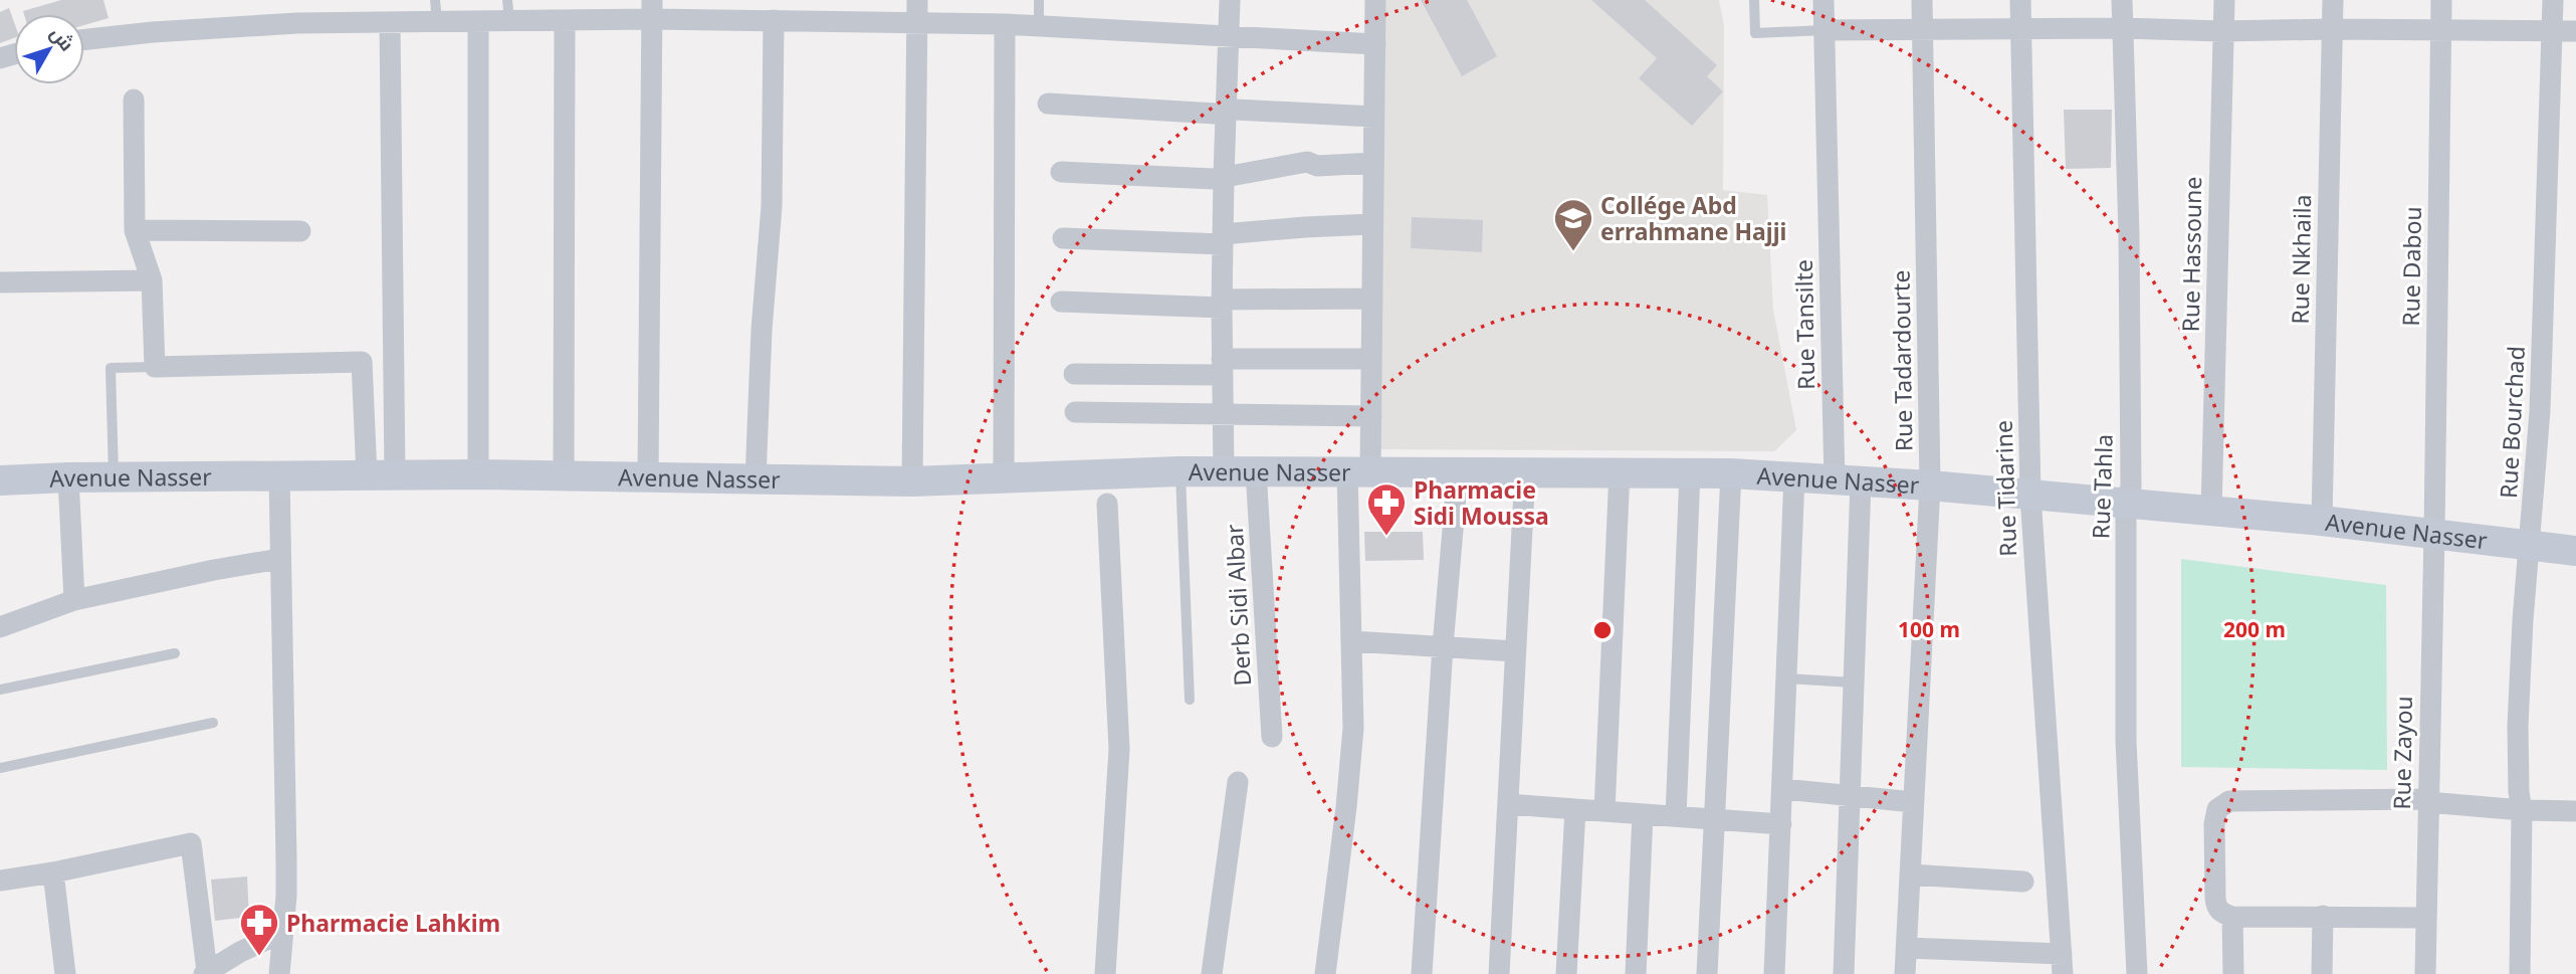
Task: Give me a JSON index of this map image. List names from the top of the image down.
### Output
{
  "streets": {
    "street": [
      "Rue Hassoune",
      "Rue Nkhaila",
      "Rue Dabou",
      "Rue Tansilte",
      "Rue Tadardourte",
      "Rue Bourchad",
      "Avenue Nasser",
      "Rue Tahla",
      "Rue Tidarine",
      "Derb Sidi Albar",
      "Rue Zayou"
    ]
  },
  "crossings": [
    ["Rue Hassoune", "Avenue Nasser"],
    ["Rue Nkhaila", "Avenue Nasser"],
    ["Rue Dabou", "Avenue Nasser"],
    ["Rue Dabou", "Rue Zayou"],
    ["Rue Tansilte", "Avenue Nasser"],
    ["Rue Tadardourte", "Avenue Nasser"],
    ["Rue Bourchad", "Avenue Nasser"],
    ["Avenue Nasser", "Rue Tahla"],
    ["Avenue Nasser", "Rue Tidarine"],
    ["Avenue Nasser", "Derb Sidi Albar"],
    ["Avenue Nasser", "Rue Zayou"]
  ],
  "places": {
    "school or university": ["Collége Abd errahmane Hajji"],
    "pharmacy": ["Pharmacie Sidi Moussa", "Pharmacie Lahkim"]
  },
  "north": "top right",
  "rings": ["100 m", "200 m"]
}
